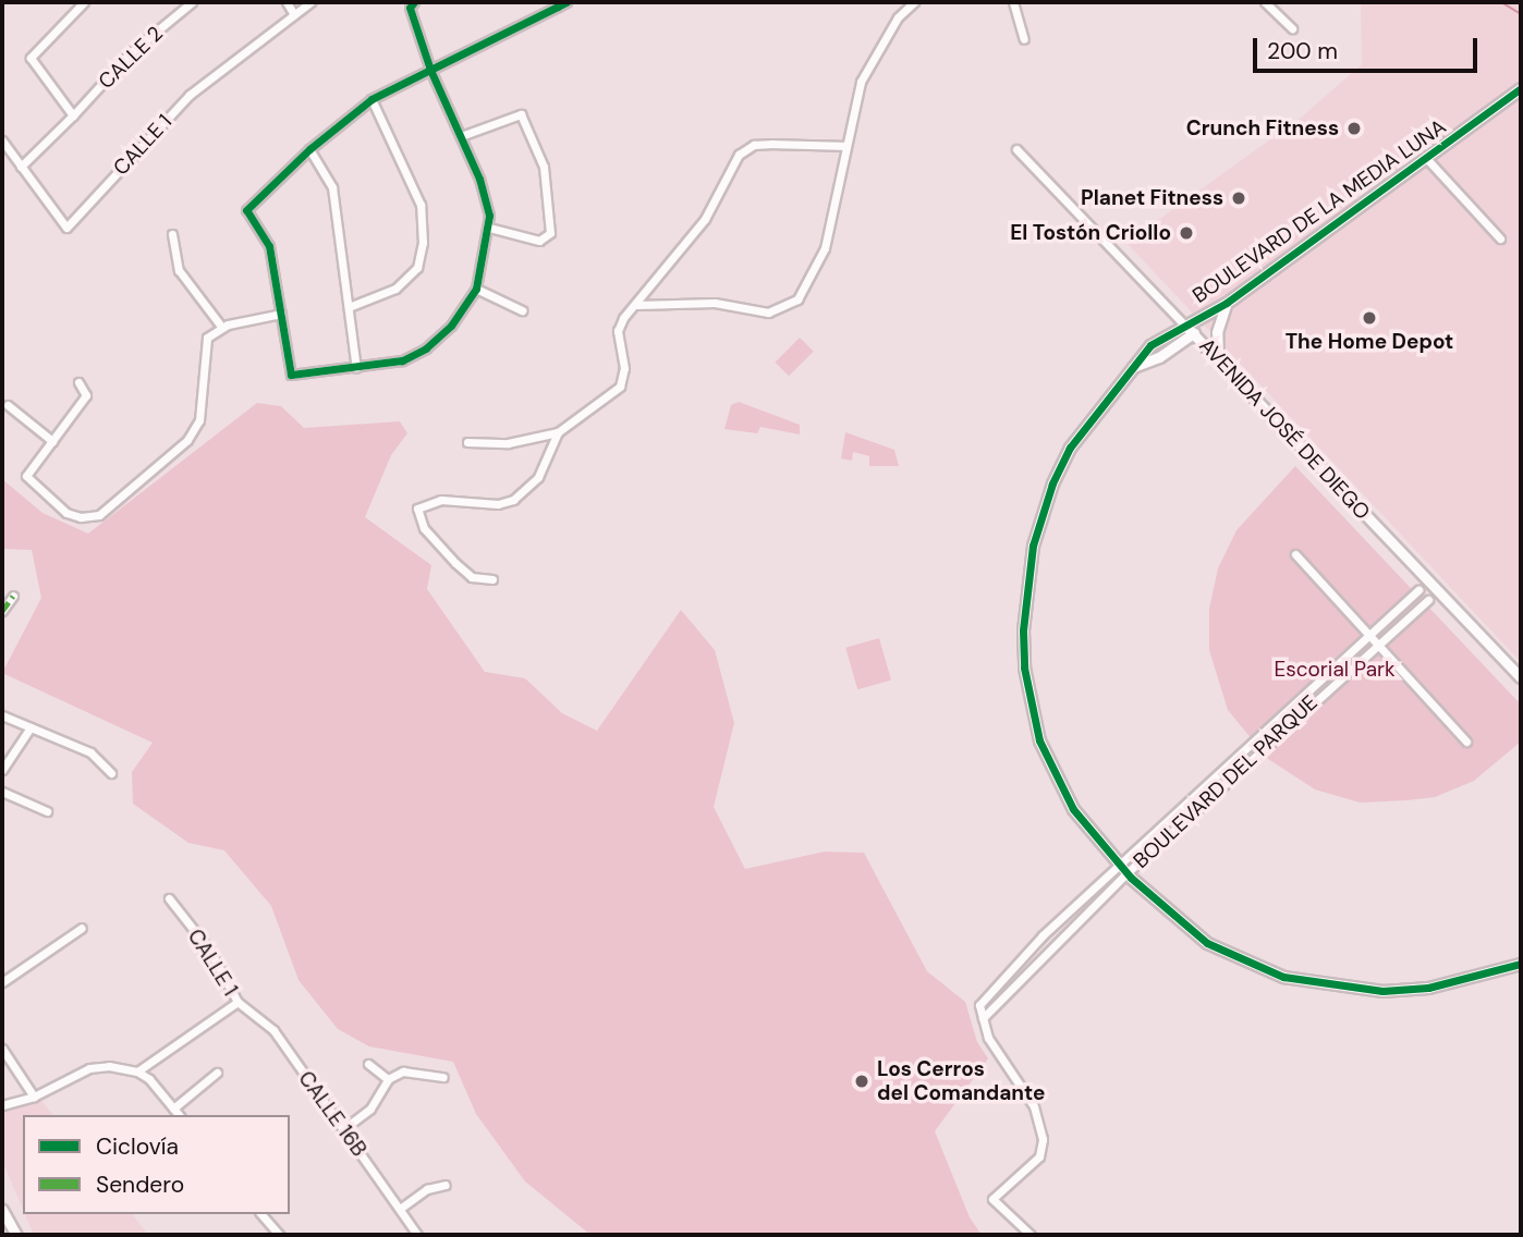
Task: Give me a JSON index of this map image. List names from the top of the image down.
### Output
{
  "streets": {
    "street": [
      "CALLE 2",
      "CALLE 1",
      "BOULEVARD DE LA MEDIA LUNA",
      "AVENIDA JOSÉ DE DIEGO",
      "BOULEVARD DEL PARQUE",
      "CALLE 16B"
    ]
  },
  "crossings": [
    ["CALLE 2", "CALLE 1"],
    ["CALLE 1", "CALLE 16B"],
    ["BOULEVARD DE LA MEDIA LUNA", "AVENIDA JOSÉ DE DIEGO"],
    ["BOULEVARD DE LA MEDIA LUNA", "BOULEVARD DEL PARQUE"]
  ],
  "parks": ["Escorial Park"],
  "places": [
    "Crunch Fitness",
    "Planet Fitness",
    "El Tostón Criollo",
    "The Home Depot",
    "Los Cerros del Comandante"
  ],
  "legend": ["Ciclovía", "Sendero"],
  "scale_bar": "200 m"
}
